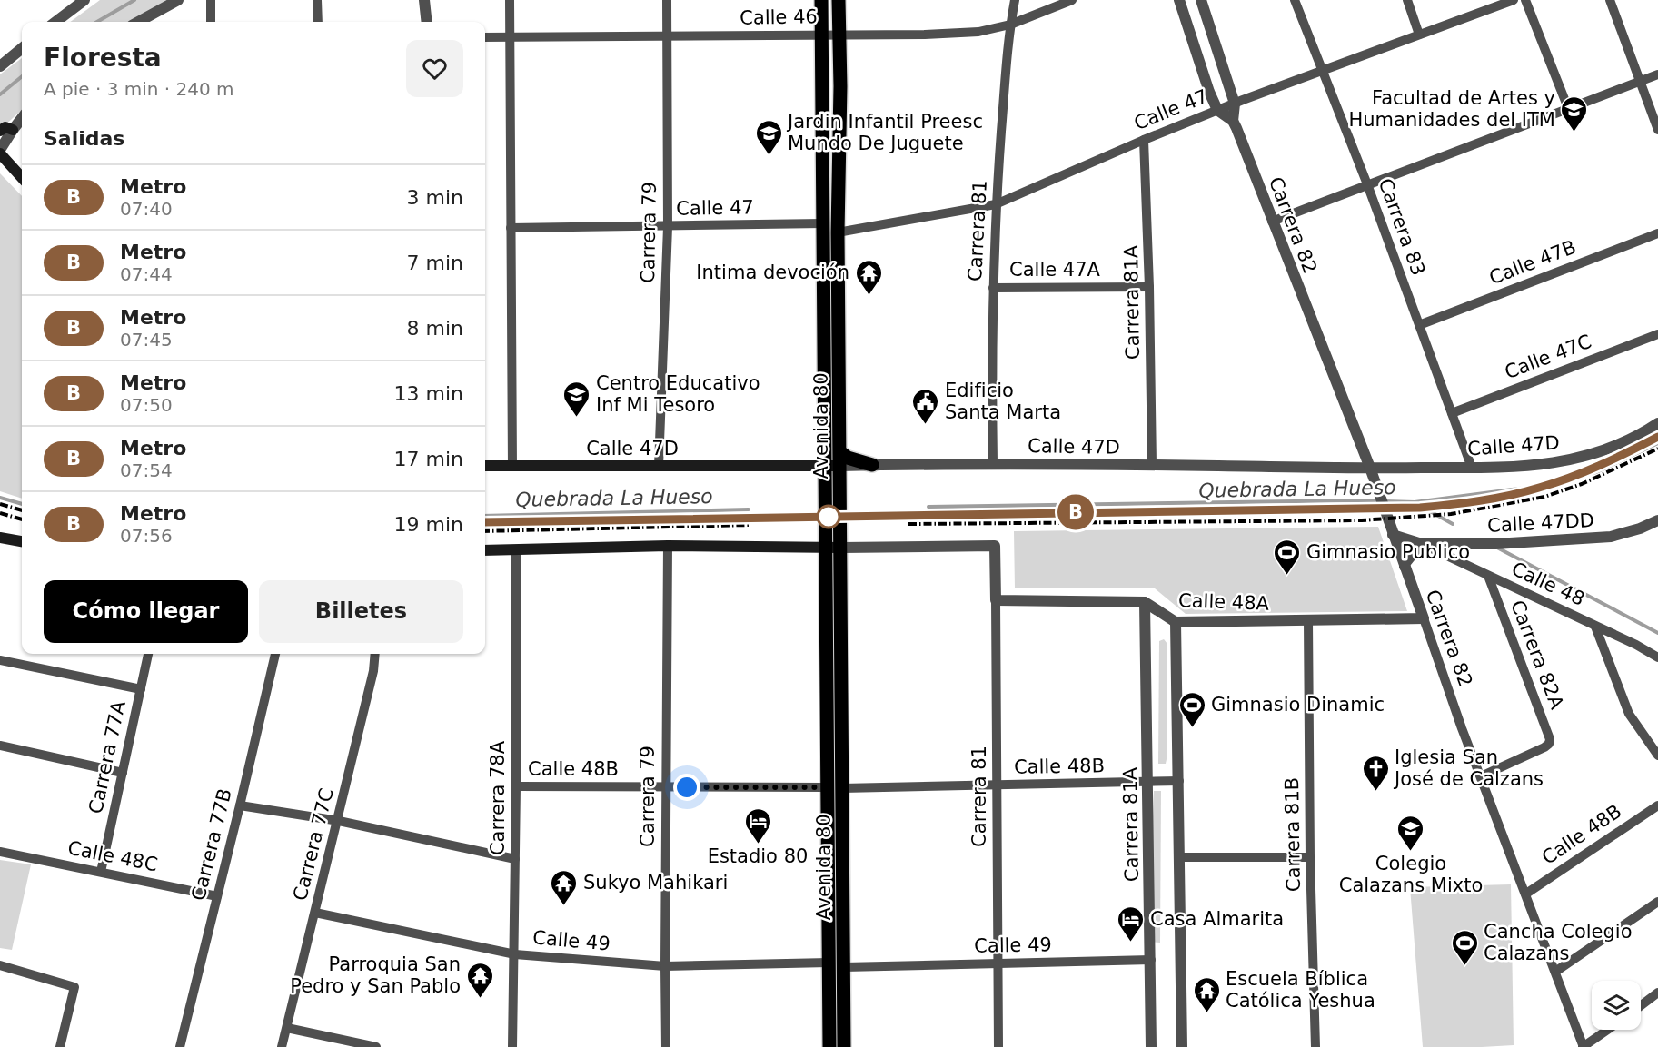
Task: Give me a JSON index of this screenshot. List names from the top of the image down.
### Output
{
  "streets": {
    "main road": ["Avenida 80", "Calle 47D"],
    "street": [
      "Calle 46",
      "Calle 47",
      "Carrera 82",
      "Carrera 83",
      "Carrera 81",
      "Carrera 79",
      "Calle 47B",
      "Calle 47A",
      "Carrera 81A",
      "Calle 47C",
      "Calle 47DD",
      "Calle 48",
      "Calle 48A",
      "Carrera 82A",
      "Carrera 77A",
      "Calle 48B",
      "Carrera 78A",
      "Carrera 81B",
      "Carrera 77B",
      "Carrera 77C",
      "Calle 48C",
      "Calle 49"
    ]
  },
  "crossings": [
    ["Calle 46", "Carrera 81"],
    ["Calle 46", "Carrera 79"],
    ["Calle 46", "Avenida 80"],
    ["Calle 47", "Carrera 82"],
    ["Calle 47", "Carrera 83"],
    ["Calle 47", "Carrera 81"],
    ["Calle 47", "Carrera 79"],
    ["Calle 47", "Carrera 81A"],
    ["Calle 47", "Avenida 80"],
    ["Carrera 82", "Calle 47D"],
    ["Carrera 82", "Calle 47DD"],
    ["Carrera 82", "Calle 48A"],
    ["Carrera 82", "Carrera 82A"],
    ["Carrera 82", "Calle 48B"],
    ["Carrera 83", "Calle 47B"],
    ["Carrera 83", "Calle 47C"],
    ["Carrera 83", "Calle 47D"],
    ["Carrera 81", "Calle 47A"],
    ["Carrera 81", "Avenida 80"],
    ["Carrera 81", "Calle 47D"],
    ["Carrera 81", "Calle 48B"],
    ["Carrera 81", "Calle 49"],
    ["Carrera 79", "Calle 47D"],
    ["Carrera 79", "Calle 48B"],
    ["Carrera 79", "Calle 49"],
    ["Calle 47A", "Carrera 81A"],
    ["Carrera 81A", "Calle 47D"],
    ["Carrera 81A", "Calle 48A"],
    ["Carrera 81A", "Calle 48B"],
    ["Carrera 81A", "Calle 49"],
    ["Avenida 80", "Calle 47D"],
    ["Avenida 80", "Calle 48B"],
    ["Avenida 80", "Calle 49"],
    ["Calle 47DD", "Calle 48"],
    ["Calle 48", "Carrera 82A"],
    ["Calle 48A", "Carrera 81B"],
    ["Carrera 77A", "Calle 48C"],
    ["Calle 48B", "Carrera 78A"],
    ["Carrera 78A", "Calle 49"],
    ["Carrera 77B", "Calle 48C"],
    ["Carrera 77C", "Calle 49"]
  ],
  "water": ["Quebrada La Hueso"],
  "places": {
    "school or university": [
      "Facultad de Artes y Humanidades del ITM",
      "Jardin Infantil Preesc Mundo De Juguete",
      "Centro Educativo Inf Mi Tesoro",
      "Colegio Calazans Mixto"
    ],
    "temple": [
      "Intima devoción",
      "Sukyo Mahikari",
      "Parroquia San Pedro y San Pablo",
      "Escuela Bíblica Católica Yeshua"
    ],
    "public building": ["Edificio Santa Marta"],
    "sports": ["Gimnasio Publico", "Gimnasio Dinamic", "Cancha Colegio Calazans"],
    "church": ["Iglesia San José de Calzans"],
    "hotel": ["Estadio 80", "Casa Almarita"]
  },
  "lines": ["metro line B"],
  "page": {
    "on_map": "B",
    "heading": [
      ["Floresta", "A pie · 3 min · 240 m"],
      "Salidas"
    ],
    "list": [
      {
        "mark": "B",
        "name": "Metro",
        "note": "07:40",
        "value": "3 min"
      },
      {
        "mark": "B",
        "name": "Metro",
        "note": "07:44",
        "value": "7 min"
      },
      {
        "mark": "B",
        "name": "Metro",
        "note": "07:45",
        "value": "8 min"
      },
      {
        "mark": "B",
        "name": "Metro",
        "note": "07:50",
        "value": "13 min"
      },
      {
        "mark": "B",
        "name": "Metro",
        "note": "07:54",
        "value": "17 min"
      },
      {
        "mark": "B",
        "name": "Metro",
        "note": "07:56",
        "value": "19 min"
      }
    ],
    "buttons": ["Cómo llegar", "Billetes"]
  }
}
